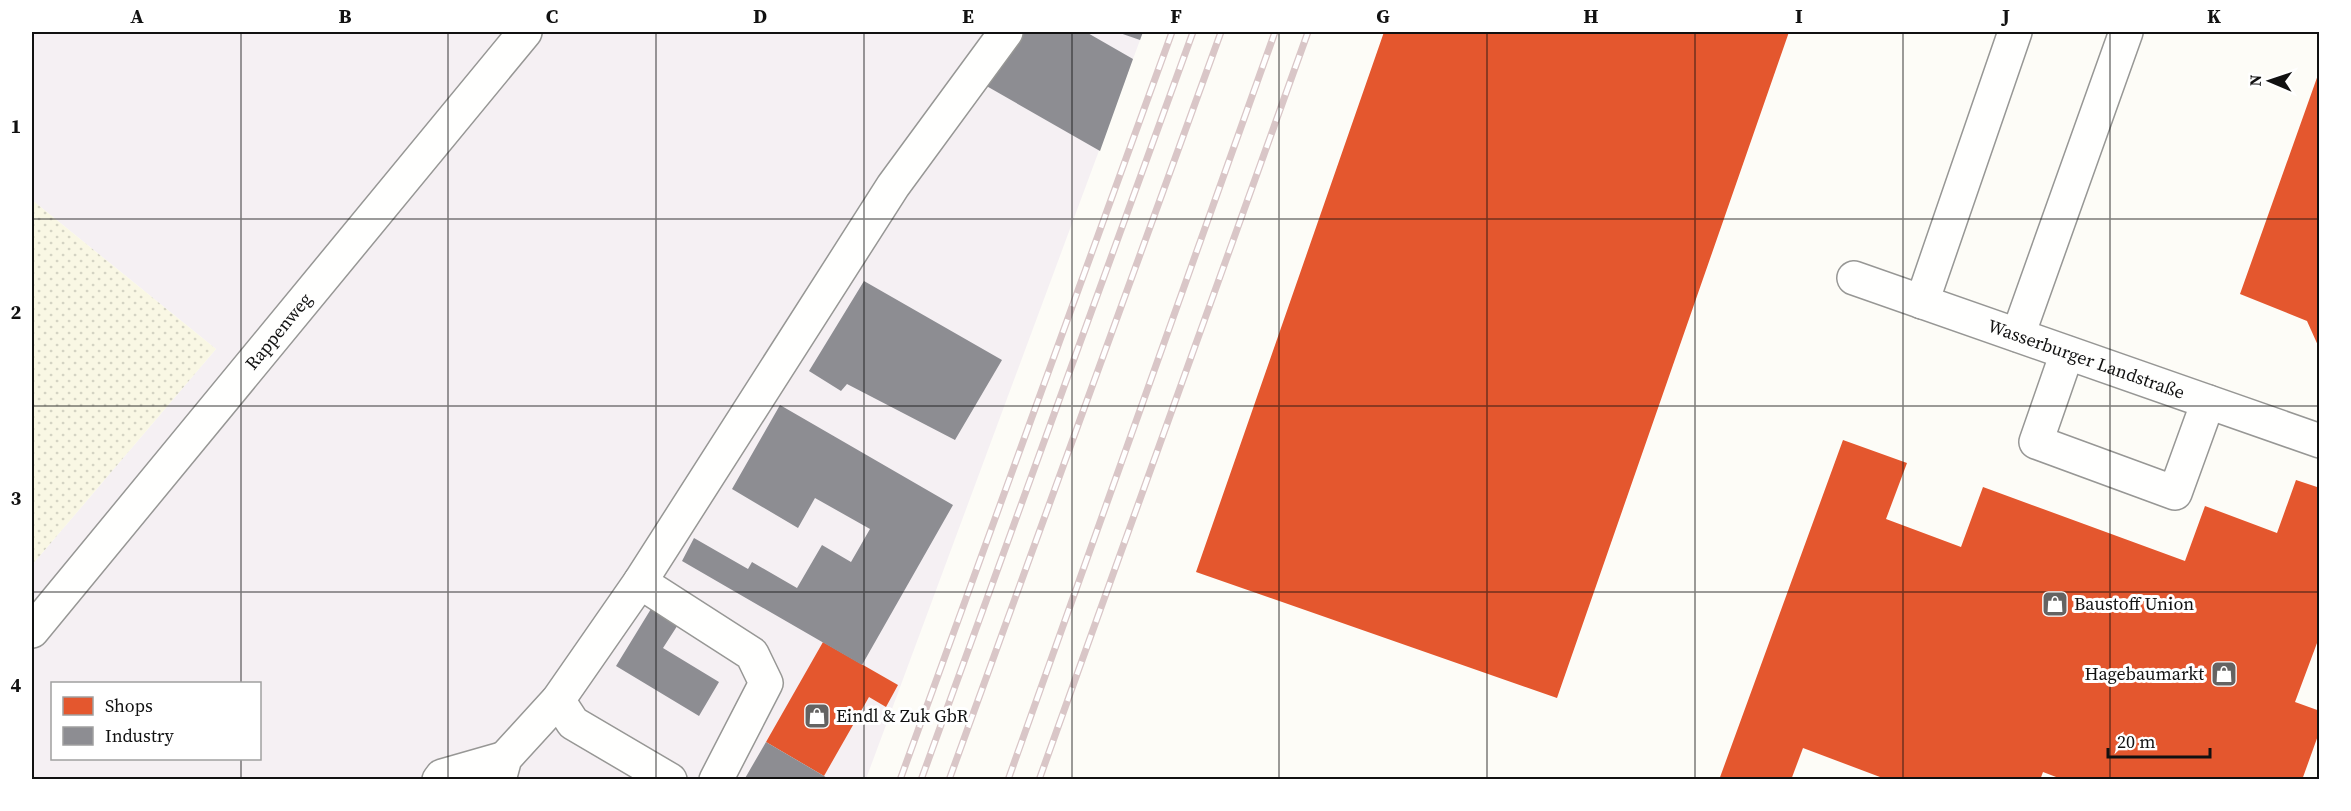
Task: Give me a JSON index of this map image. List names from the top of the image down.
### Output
{
  "streets": {
    "street": ["Rappenweg", "Wasserburger Landstraße"]
  },
  "places": {
    "shop": ["Baustoff Union", "Hagebaumarkt", "Eindl & Zuk GbR"]
  },
  "legend": ["Shops", "Industry"],
  "scale_bar": "20 m",
  "north": "left",
  "grid": {
    "columns": [
      "A",
      "B",
      "C",
      "D",
      "E",
      "F",
      "G",
      "H",
      "I",
      "J",
      "K"
    ],
    "rows": [
      "1",
      "2",
      "3",
      "4"
    ]
  }
}
